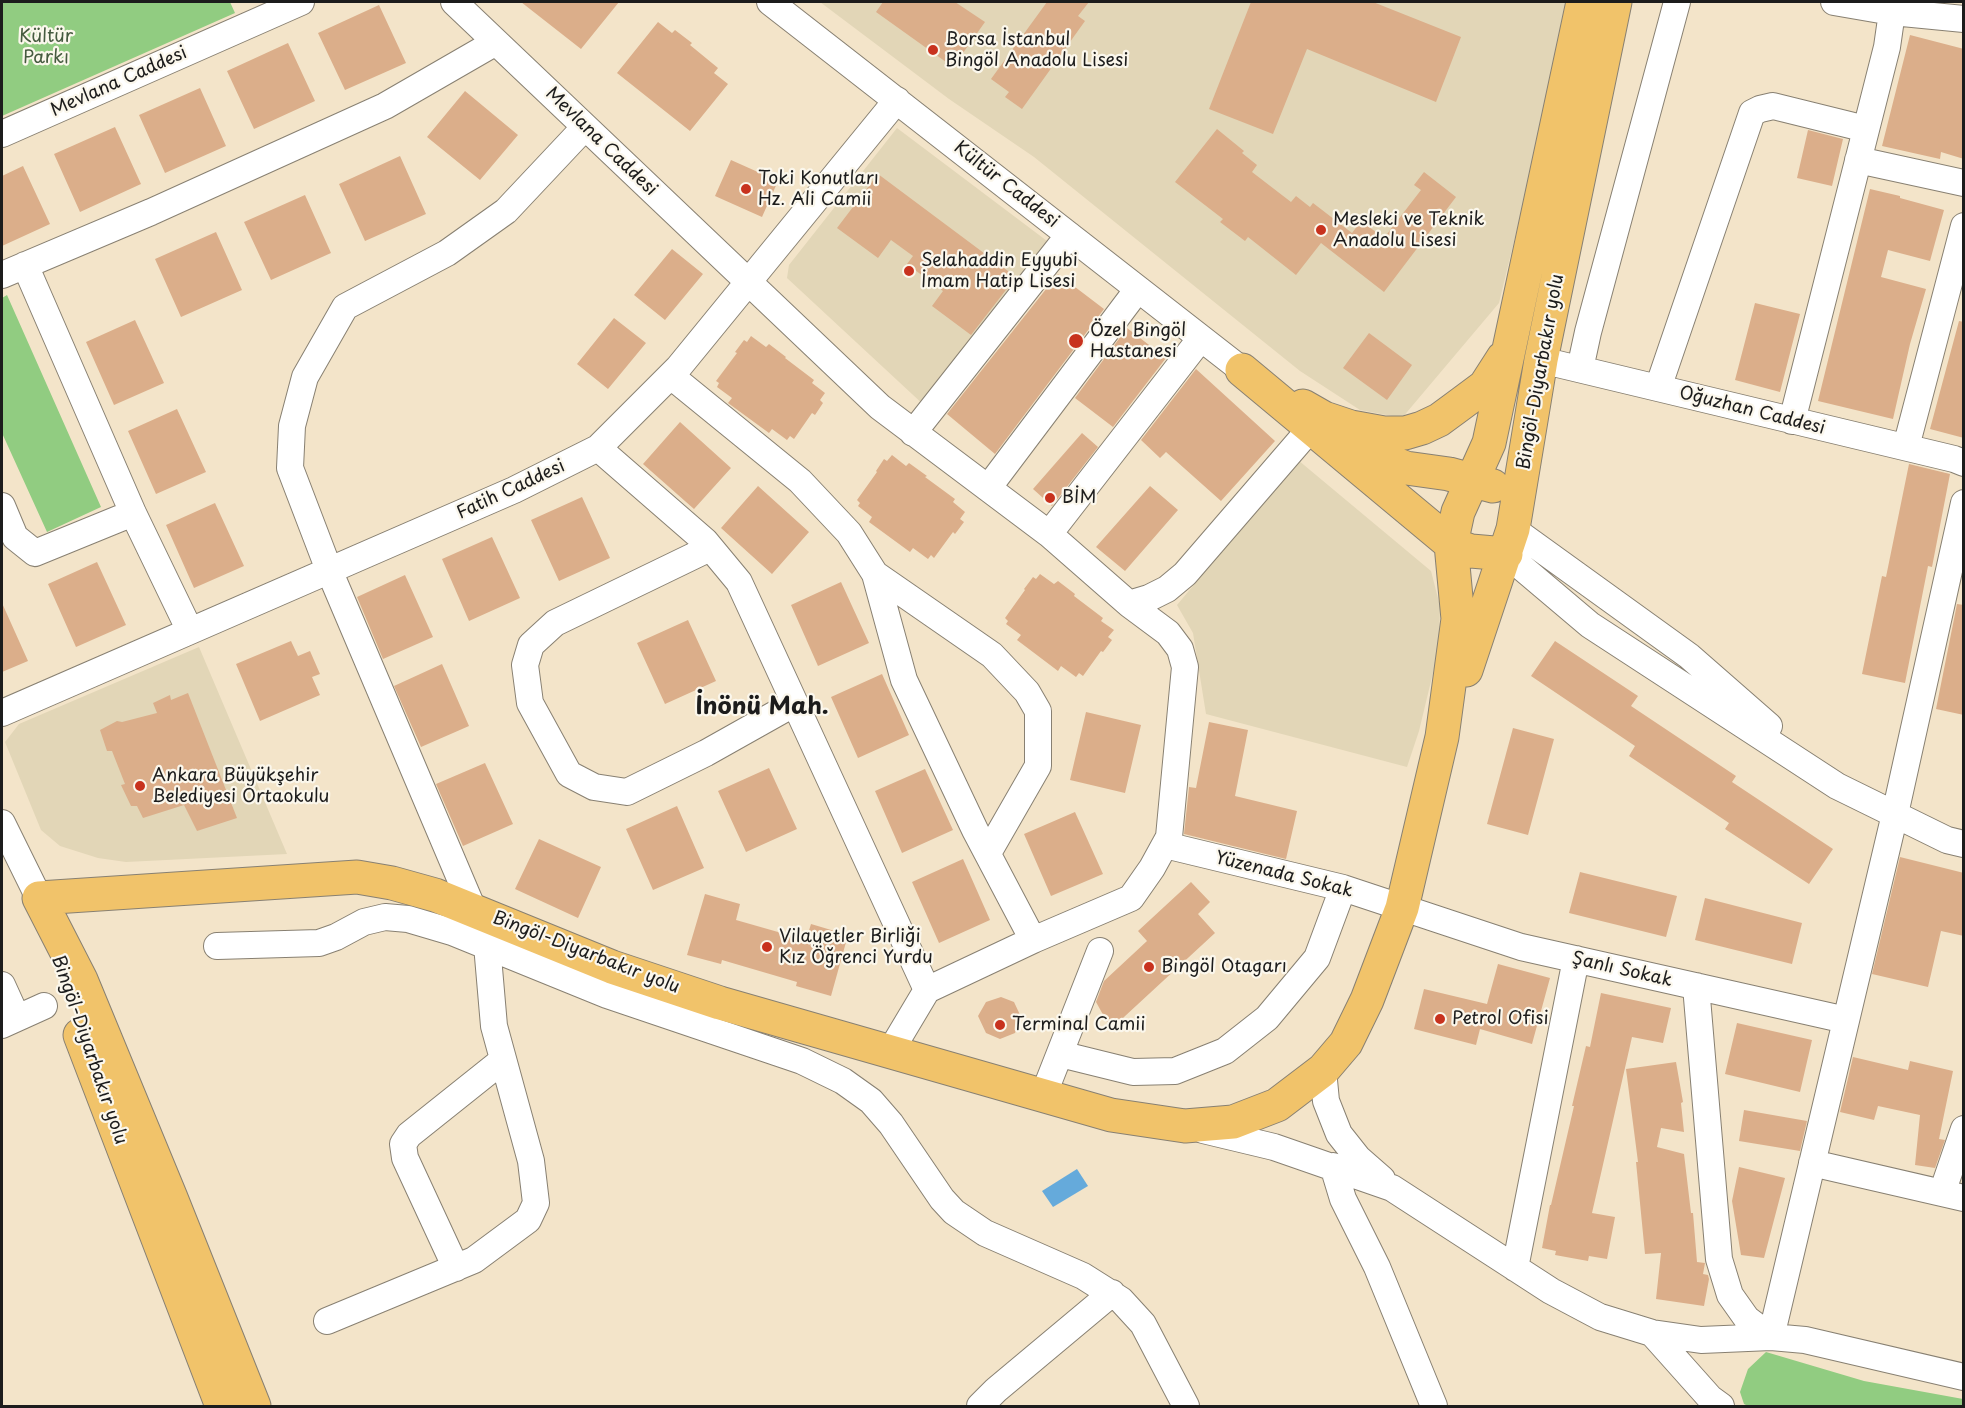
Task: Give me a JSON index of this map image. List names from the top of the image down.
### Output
{
  "streets": {
    "main road": ["Bingöl-Diyarbakır yolu"],
    "street": [
      "Mevlana Caddesi",
      "Kültür Caddesi",
      "Oğuzhan Caddesi",
      "Fatih Caddesi",
      "Yüzenada Sokak",
      "Şanlı Sokak"
    ]
  },
  "crossings": [
    ["Mevlana Caddesi", "Fatih Caddesi"],
    ["Mevlana Caddesi", "Yüzenada Sokak"],
    ["Kültür Caddesi", "Fatih Caddesi"],
    ["Bingöl-Diyarbakır yolu", "Oğuzhan Caddesi"],
    ["Bingöl-Diyarbakır yolu", "Yüzenada Sokak"],
    ["Bingöl-Diyarbakır yolu", "Şanlı Sokak"],
    ["Yüzenada Sokak", "Şanlı Sokak"]
  ],
  "districts": ["İnönü Mah."],
  "parks": ["Kültür Parkı"],
  "places": [
    "Borsa İstanbul Bingöl Anadolu Lisesi",
    "Toki Konutları Hz. Ali Camii",
    "Mesleki ve Teknik Anadolu Lisesi",
    "Selahaddin Eyyubi İmam Hatip Lisesi",
    "Özel Bingöl Hastanesi",
    "BİM",
    "Ankara Büyükşehir Belediyesi Ortaokulu",
    "Vilayetler Birliği Kız Öğrenci Yurdu",
    "Bingöl Otagarı",
    "Petrol Ofisi",
    "Terminal Camii"
  ]
}
